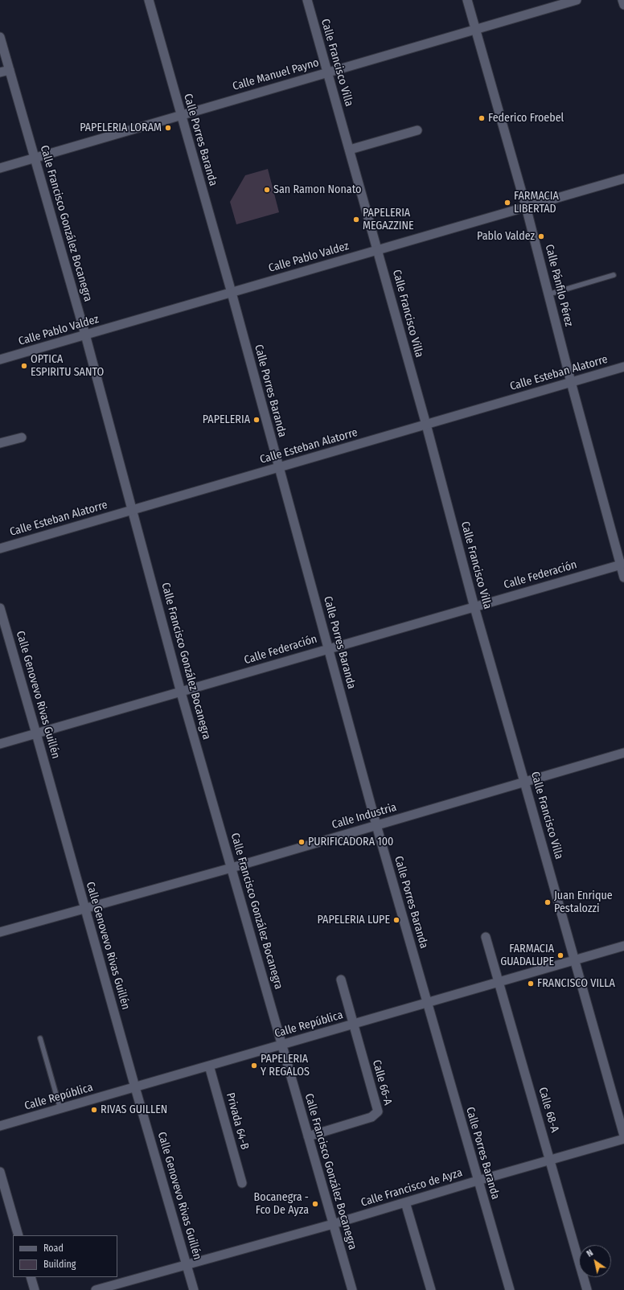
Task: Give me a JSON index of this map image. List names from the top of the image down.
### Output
{
  "streets": {
    "street": [
      "Calle Francisco Villa",
      "Calle Manuel Payno",
      "Calle Porres Baranda",
      "Calle Francisco González Bocanegra",
      "Calle Pablo Valdez",
      "Calle Pánfilo Pérez",
      "Calle Esteban Alatorre",
      "Calle Federación",
      "Calle Genovevo Rivas Guillén",
      "Calle Industria",
      "Calle República",
      "Calle 66-A",
      "Calle 68-A",
      "Privada 64-B",
      "Calle Francisco de Ayza"
    ]
  },
  "crossings": [
    ["Calle Francisco Villa", "Calle Manuel Payno"],
    ["Calle Francisco Villa", "Calle Pablo Valdez"],
    ["Calle Francisco Villa", "Calle Esteban Alatorre"],
    ["Calle Francisco Villa", "Calle Federación"],
    ["Calle Francisco Villa", "Calle Industria"],
    ["Calle Francisco Villa", "Calle República"],
    ["Calle Manuel Payno", "Calle Porres Baranda"],
    ["Calle Manuel Payno", "Calle Francisco González Bocanegra"],
    ["Calle Manuel Payno", "Calle Pánfilo Pérez"],
    ["Calle Porres Baranda", "Calle Pablo Valdez"],
    ["Calle Porres Baranda", "Calle Esteban Alatorre"],
    ["Calle Porres Baranda", "Calle Federación"],
    ["Calle Porres Baranda", "Calle Industria"],
    ["Calle Porres Baranda", "Calle República"],
    ["Calle Porres Baranda", "Calle Francisco de Ayza"],
    ["Calle Francisco González Bocanegra", "Calle Pablo Valdez"],
    ["Calle Francisco González Bocanegra", "Calle Esteban Alatorre"],
    ["Calle Francisco González Bocanegra", "Calle Federación"],
    ["Calle Francisco González Bocanegra", "Calle Industria"],
    ["Calle Francisco González Bocanegra", "Calle República"],
    ["Calle Francisco González Bocanegra", "Calle 66-A"],
    ["Calle Francisco González Bocanegra", "Calle Francisco de Ayza"],
    ["Calle Pablo Valdez", "Calle Pánfilo Pérez"],
    ["Calle Pánfilo Pérez", "Calle Esteban Alatorre"],
    ["Calle Pánfilo Pérez", "Calle Federación"],
    ["Calle Federación", "Calle Genovevo Rivas Guillén"],
    ["Calle Genovevo Rivas Guillén", "Calle Industria"],
    ["Calle Genovevo Rivas Guillén", "Calle República"],
    ["Calle Genovevo Rivas Guillén", "Calle Francisco de Ayza"],
    ["Calle República", "Calle 66-A"],
    ["Calle República", "Calle 68-A"],
    ["Calle República", "Privada 64-B"],
    ["Calle 68-A", "Calle Francisco de Ayza"]
  ],
  "places": [
    "Federico Froebel",
    "PAPELERIA LORAM",
    "San Ramon Nonato",
    "FARMACIA LIBERTAD",
    "PAPELERIA MEGAZZINE",
    "Pablo Valdez",
    "OPTICA ESPIRITU SANTO",
    "PAPELERIA",
    "PURIFICADORA 100",
    "Juan Enrique Pestalozzi",
    "PAPELERIA LUPE",
    "FARMACIA GUADALUPE",
    "FRANCISCO VILLA",
    "PAPELERIA Y REGALOS",
    "RIVAS GUILLEN",
    "Bocanegra - Fco De Ayza"
  ],
  "legend": ["Road", "Building"],
  "north": "top left"
}
